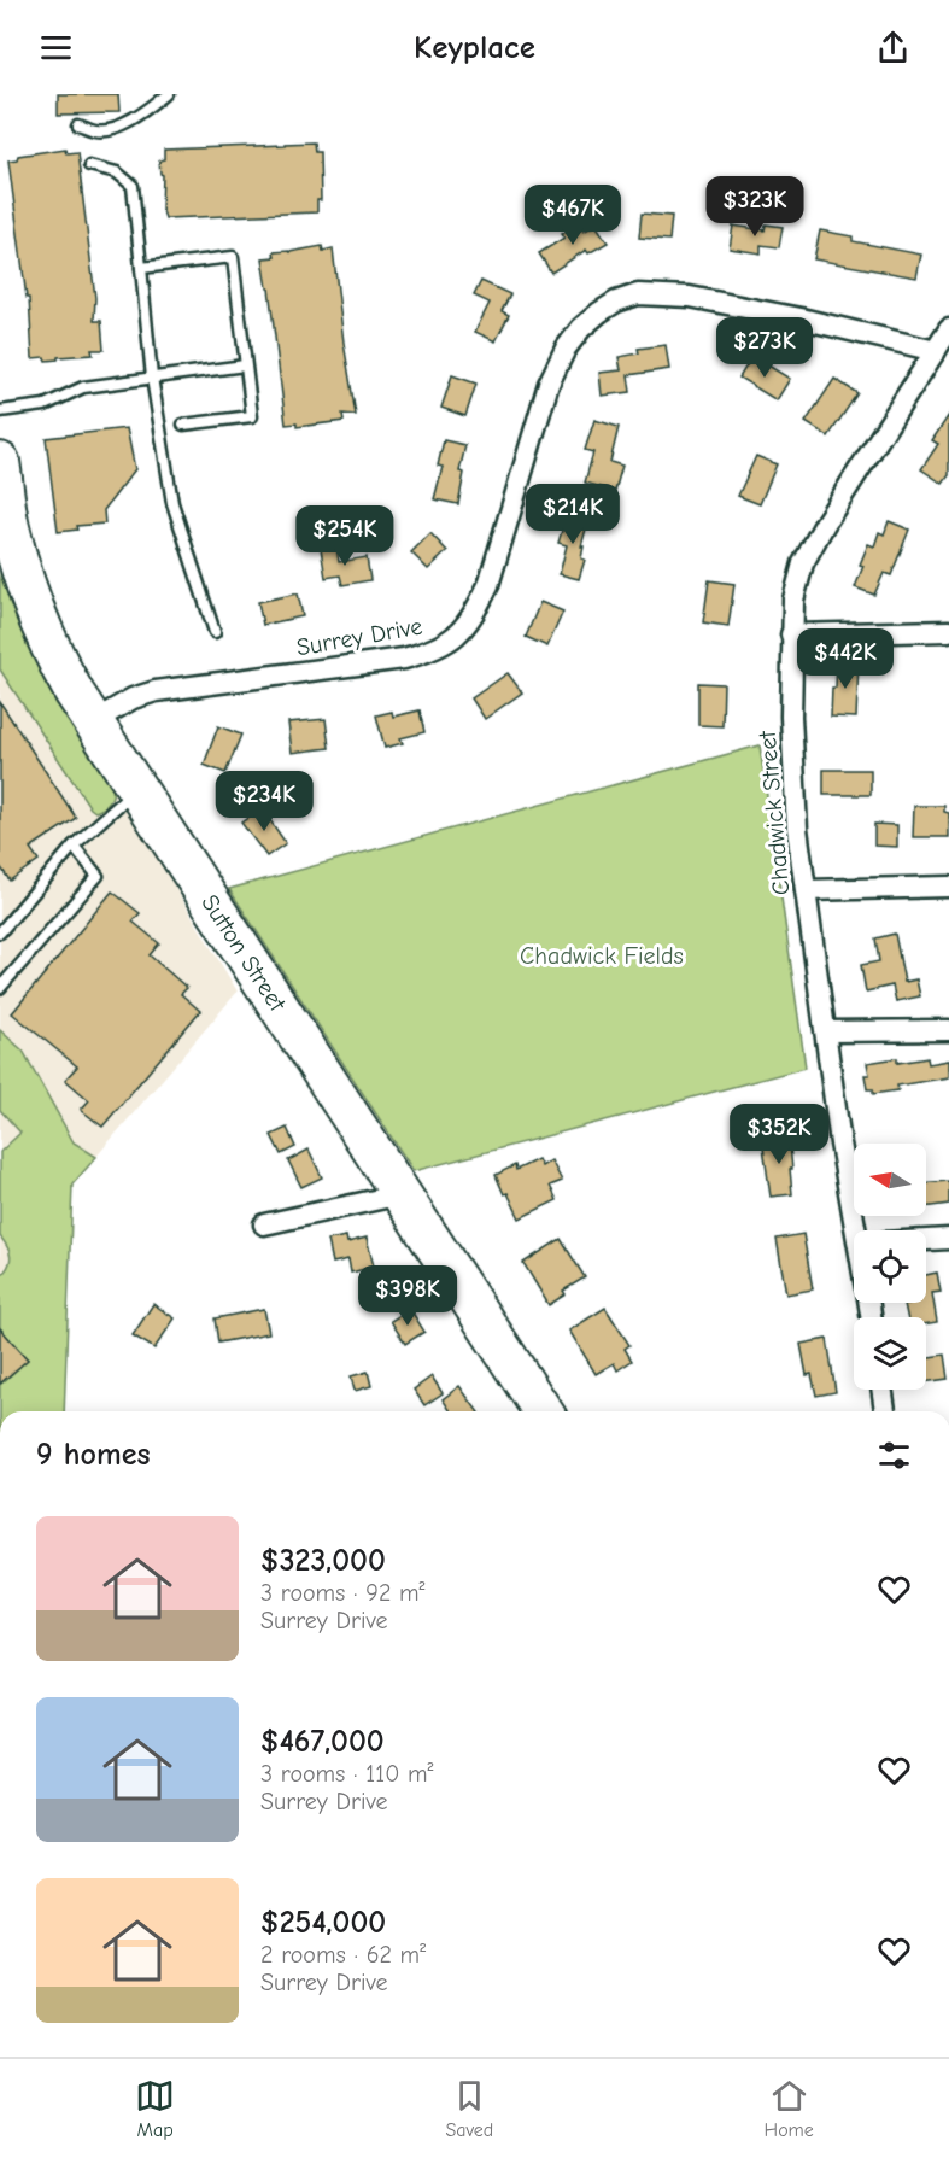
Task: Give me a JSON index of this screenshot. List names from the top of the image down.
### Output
{
  "streets": {
    "highway": ["Sutton Street"],
    "street": ["Surrey Drive", "Chadwick Street"]
  },
  "crossings": [
    ["Surrey Drive", "Chadwick Street"],
    ["Surrey Drive", "Sutton Street"]
  ],
  "parks": ["Chadwick Fields"],
  "north": "left",
  "page": {
    "header": "Keyplace",
    "price": [
      "$323K",
      "$467K",
      "$273K",
      "$214K",
      "$254K",
      "$442K",
      "$234K",
      "$352K",
      "$398K"
    ],
    "heading": "9 homes",
    "list": [
      {
        "name": "$323,000",
        "note": "3 rooms · 92 m² · Surrey Drive"
      },
      {
        "name": "$467,000",
        "note": "3 rooms · 110 m² · Surrey Drive"
      },
      {
        "name": "$254,000",
        "note": "2 rooms · 62 m² · Surrey Drive"
      }
    ],
    "tabs": ["Map", "Saved", "Home"]
  }
}
